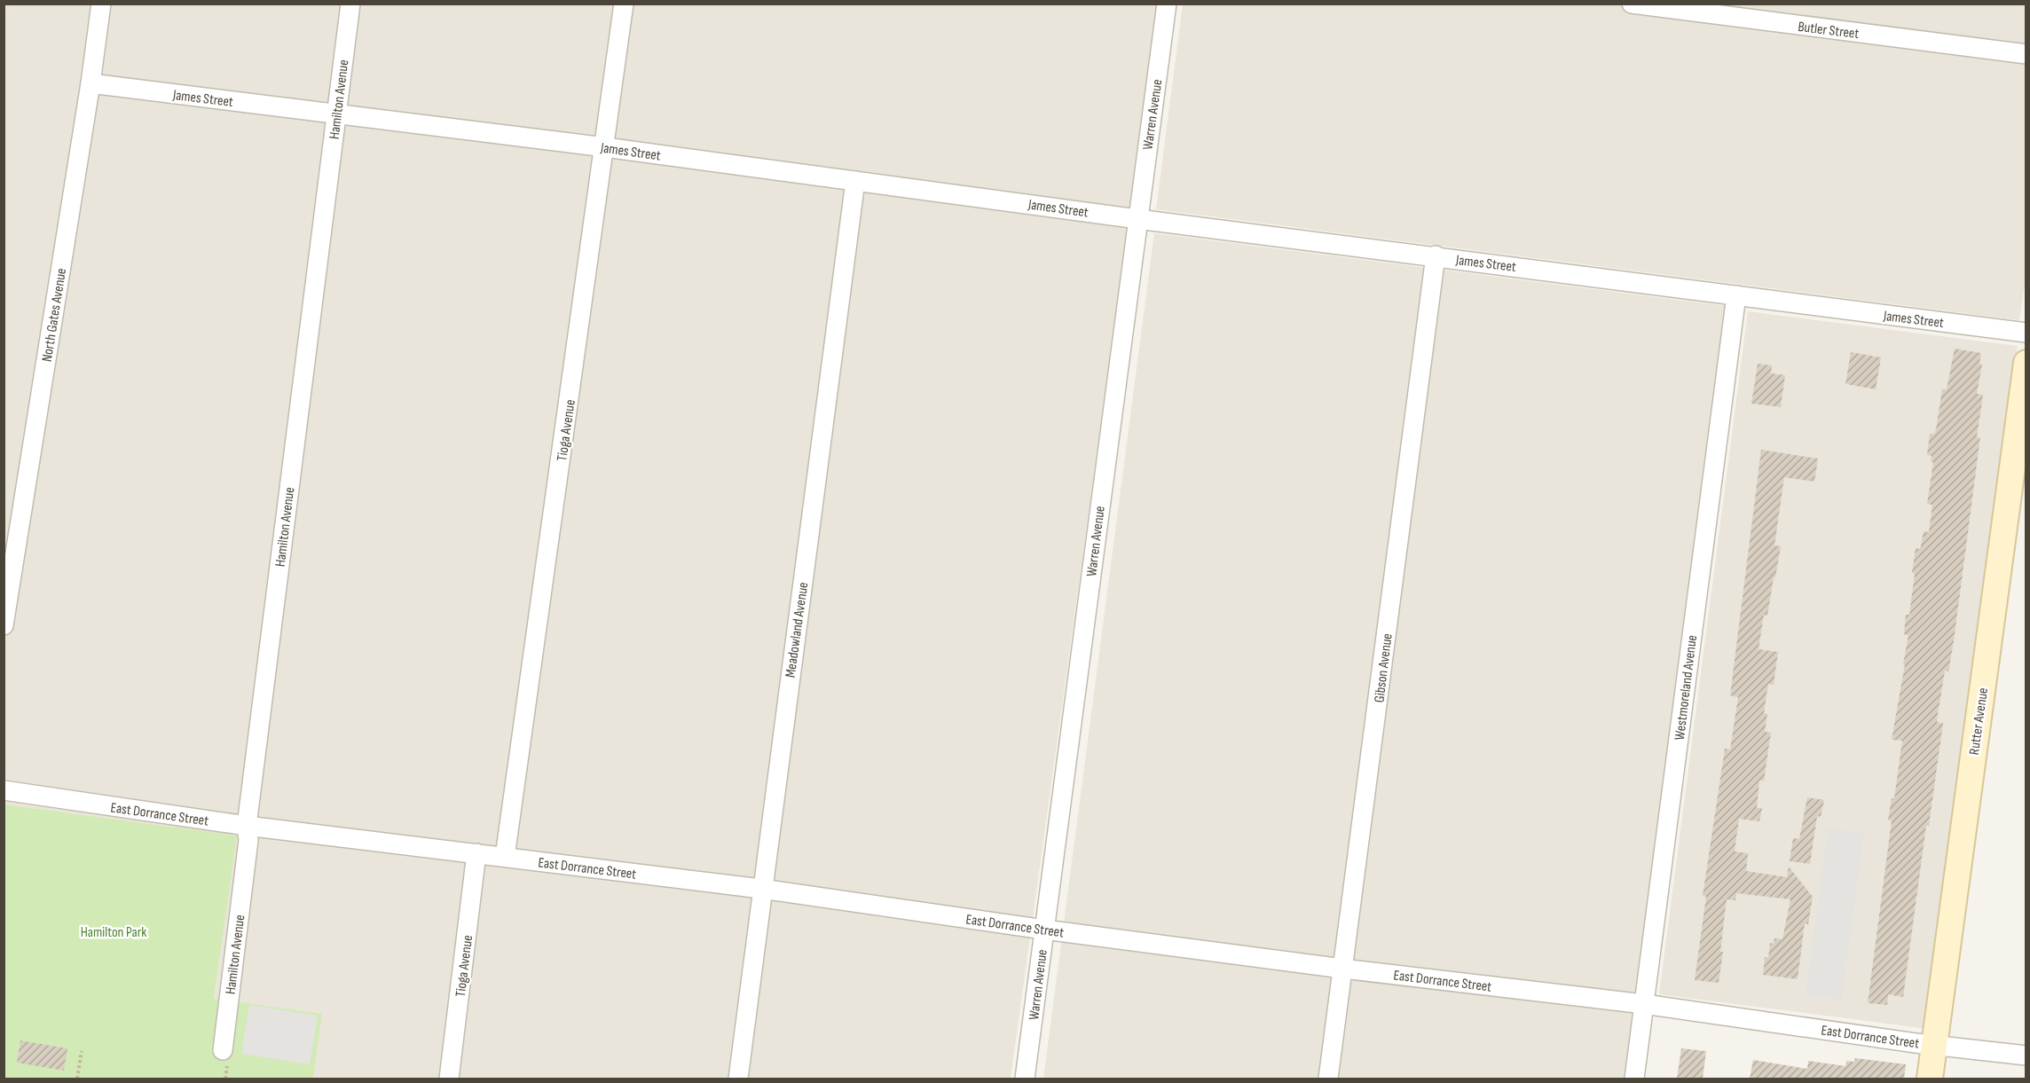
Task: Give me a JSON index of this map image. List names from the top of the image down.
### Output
{
  "streets": {
    "main road": ["Rutter Avenue"],
    "street": [
      "Butler Street",
      "James Street",
      "Hamilton Avenue",
      "Warren Avenue",
      "North Gates Avenue",
      "Tioga Avenue",
      "Meadowland Avenue",
      "Gibson Avenue",
      "Westmoreland Avenue",
      "East Dorrance Street"
    ]
  },
  "crossings": [
    ["James Street", "Hamilton Avenue"],
    ["James Street", "Warren Avenue"],
    ["James Street", "North Gates Avenue"],
    ["James Street", "Tioga Avenue"],
    ["James Street", "Meadowland Avenue"],
    ["James Street", "Gibson Avenue"],
    ["James Street", "Westmoreland Avenue"],
    ["Hamilton Avenue", "East Dorrance Street"],
    ["Warren Avenue", "East Dorrance Street"],
    ["Tioga Avenue", "East Dorrance Street"],
    ["Meadowland Avenue", "East Dorrance Street"],
    ["Gibson Avenue", "East Dorrance Street"],
    ["Westmoreland Avenue", "East Dorrance Street"],
    ["Rutter Avenue", "East Dorrance Street"]
  ],
  "parks": ["Hamilton Park"]
}
